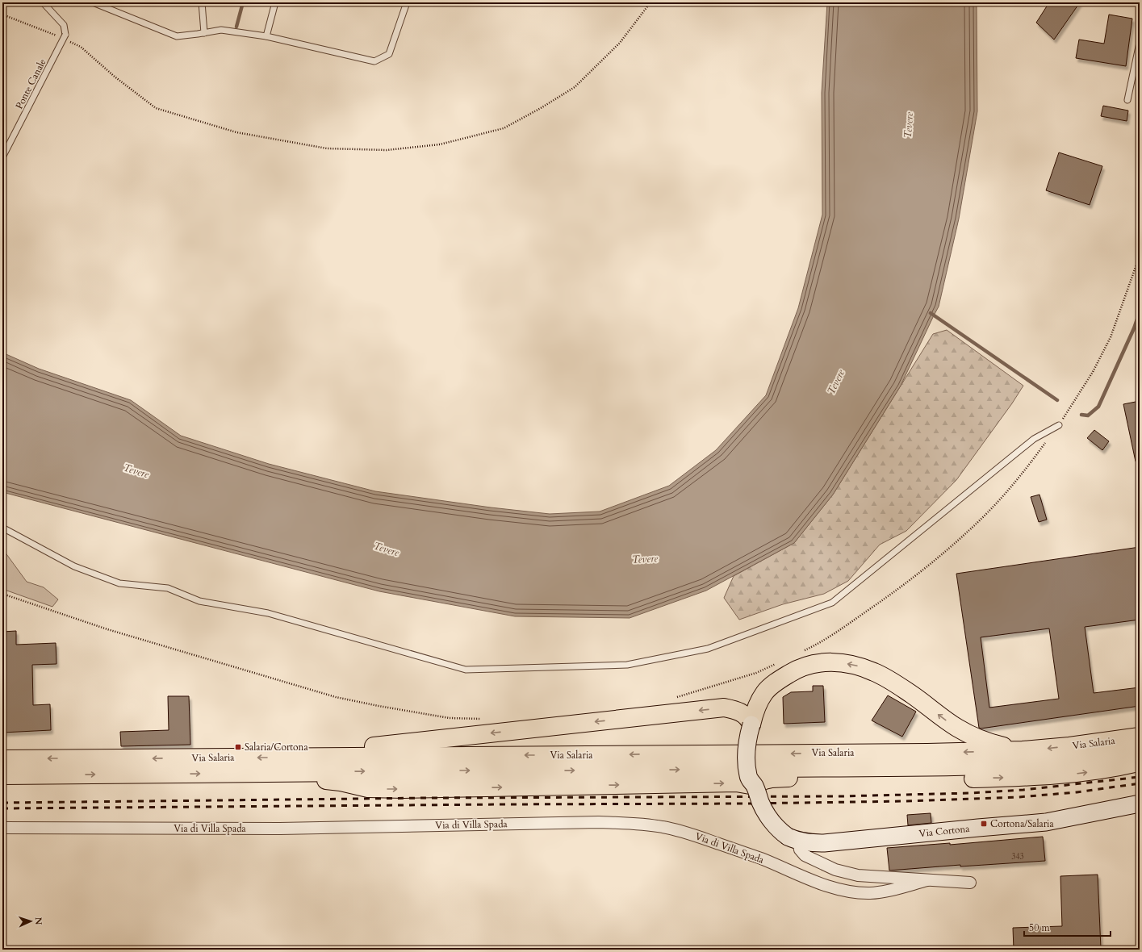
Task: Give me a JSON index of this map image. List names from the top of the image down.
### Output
{
  "streets": {
    "main road": ["Via Salaria"],
    "street": ["Via di Villa Spada", "Via Cortona"],
    "lane": ["Ponte Canale"]
  },
  "crossings": [
    ["Via di Villa Spada", "Via Cortona"]
  ],
  "water": ["Tevere"],
  "places": {
    "transit": ["Salaria/Cortona", "Cortona/Salaria"]
  },
  "house_numbers": ["343"],
  "scale_bar": "50 m",
  "north": "right"
}
